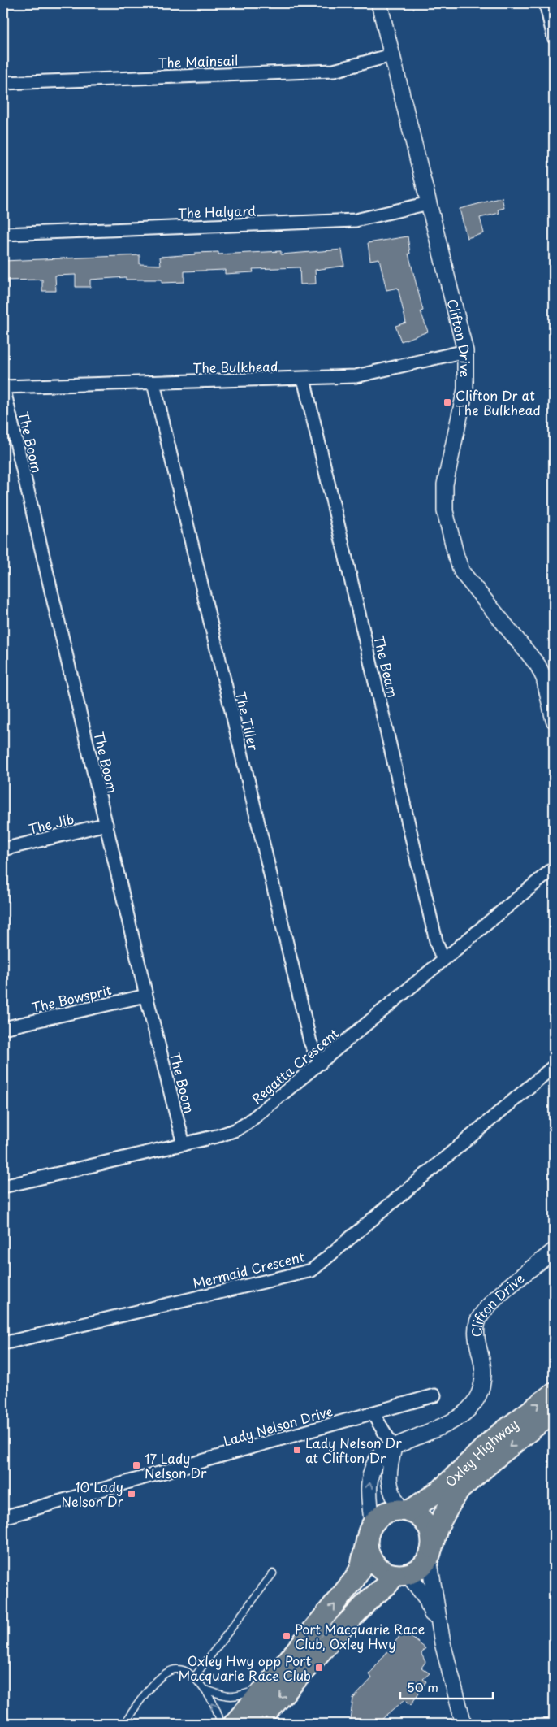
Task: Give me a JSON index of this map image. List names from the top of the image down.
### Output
{
  "streets": {
    "main road": ["Oxley Highway"],
    "street": [
      "The Mainsail",
      "The Halyard",
      "Clifton Drive",
      "The Bulkhead",
      "The Boom",
      "The Beam",
      "The Tiller",
      "The Jib",
      "The Bowsprit",
      "Regatta Crescent",
      "Mermaid Crescent",
      "Lady Nelson Drive"
    ]
  },
  "crossings": [
    ["The Mainsail", "Clifton Drive"],
    ["The Halyard", "Clifton Drive"],
    ["Clifton Drive", "The Bulkhead"],
    ["Clifton Drive", "Oxley Highway"],
    ["The Bulkhead", "The Boom"],
    ["The Bulkhead", "The Beam"],
    ["The Bulkhead", "The Tiller"],
    ["The Boom", "The Jib"],
    ["The Boom", "The Bowsprit"],
    ["The Boom", "Regatta Crescent"],
    ["The Beam", "Regatta Crescent"],
    ["The Tiller", "Regatta Crescent"]
  ],
  "places": {
    "transit": [
      "Clifton Dr at The Bulkhead",
      "Lady Nelson Dr at Clifton Dr",
      "17 Lady Nelson Dr",
      "10 Lady Nelson Dr",
      "Port Macquarie Race Club, Oxley Hwy",
      "Oxley Hwy opp Port Macquarie Race Club"
    ]
  },
  "scale_bar": "50 m"
}
